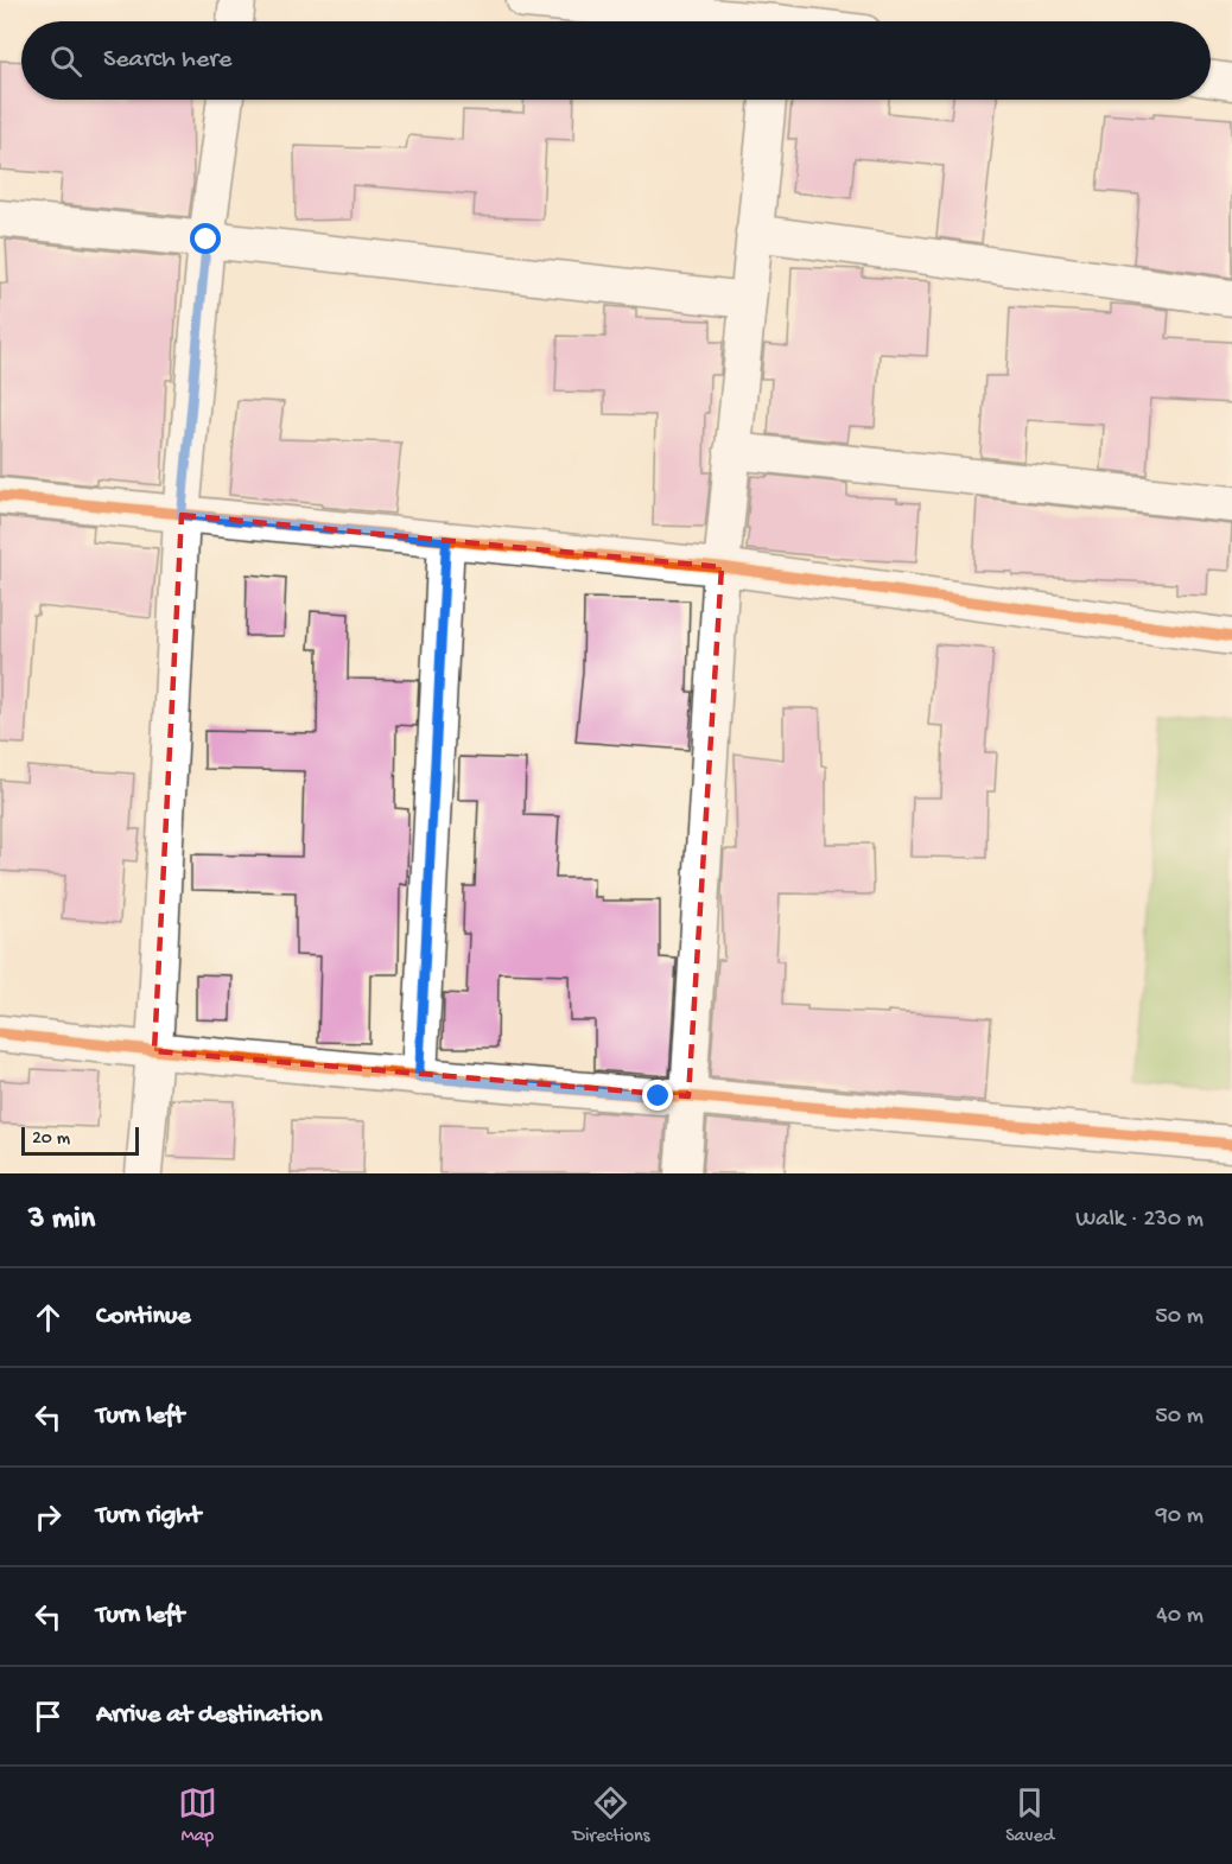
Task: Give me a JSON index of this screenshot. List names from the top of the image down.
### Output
{
  "scale_bar": "20 m",
  "page": {
    "search": "Search here",
    "scale": "20 m",
    "heading": ["3 min", "Walk · 230 m"],
    "list": [
      ["Continue", "50 m"],
      ["Turn left", "50 m"],
      ["Turn right", "90 m"],
      ["Turn left", "40 m"],
      "Arrive at destination"
    ],
    "nav": ["Map", "Directions", "Saved"]
  }
}
